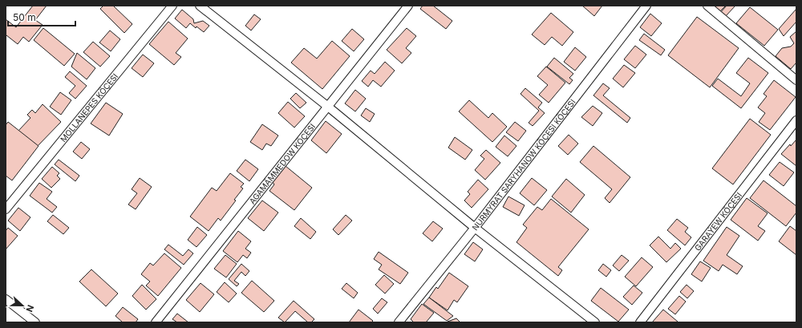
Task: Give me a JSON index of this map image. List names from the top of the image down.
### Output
{
  "streets": {
    "street": [
      "MOLLANEPES KÖÇESI",
      "AGAMÄMMEDOW KÖÇESI",
      "NURMYRAT SARYHANOW KÖÇESI KÖÇESI",
      "GARAÝEW KÖÇESI"
    ]
  },
  "scale_bar": "50 m",
  "north": "right"
}
